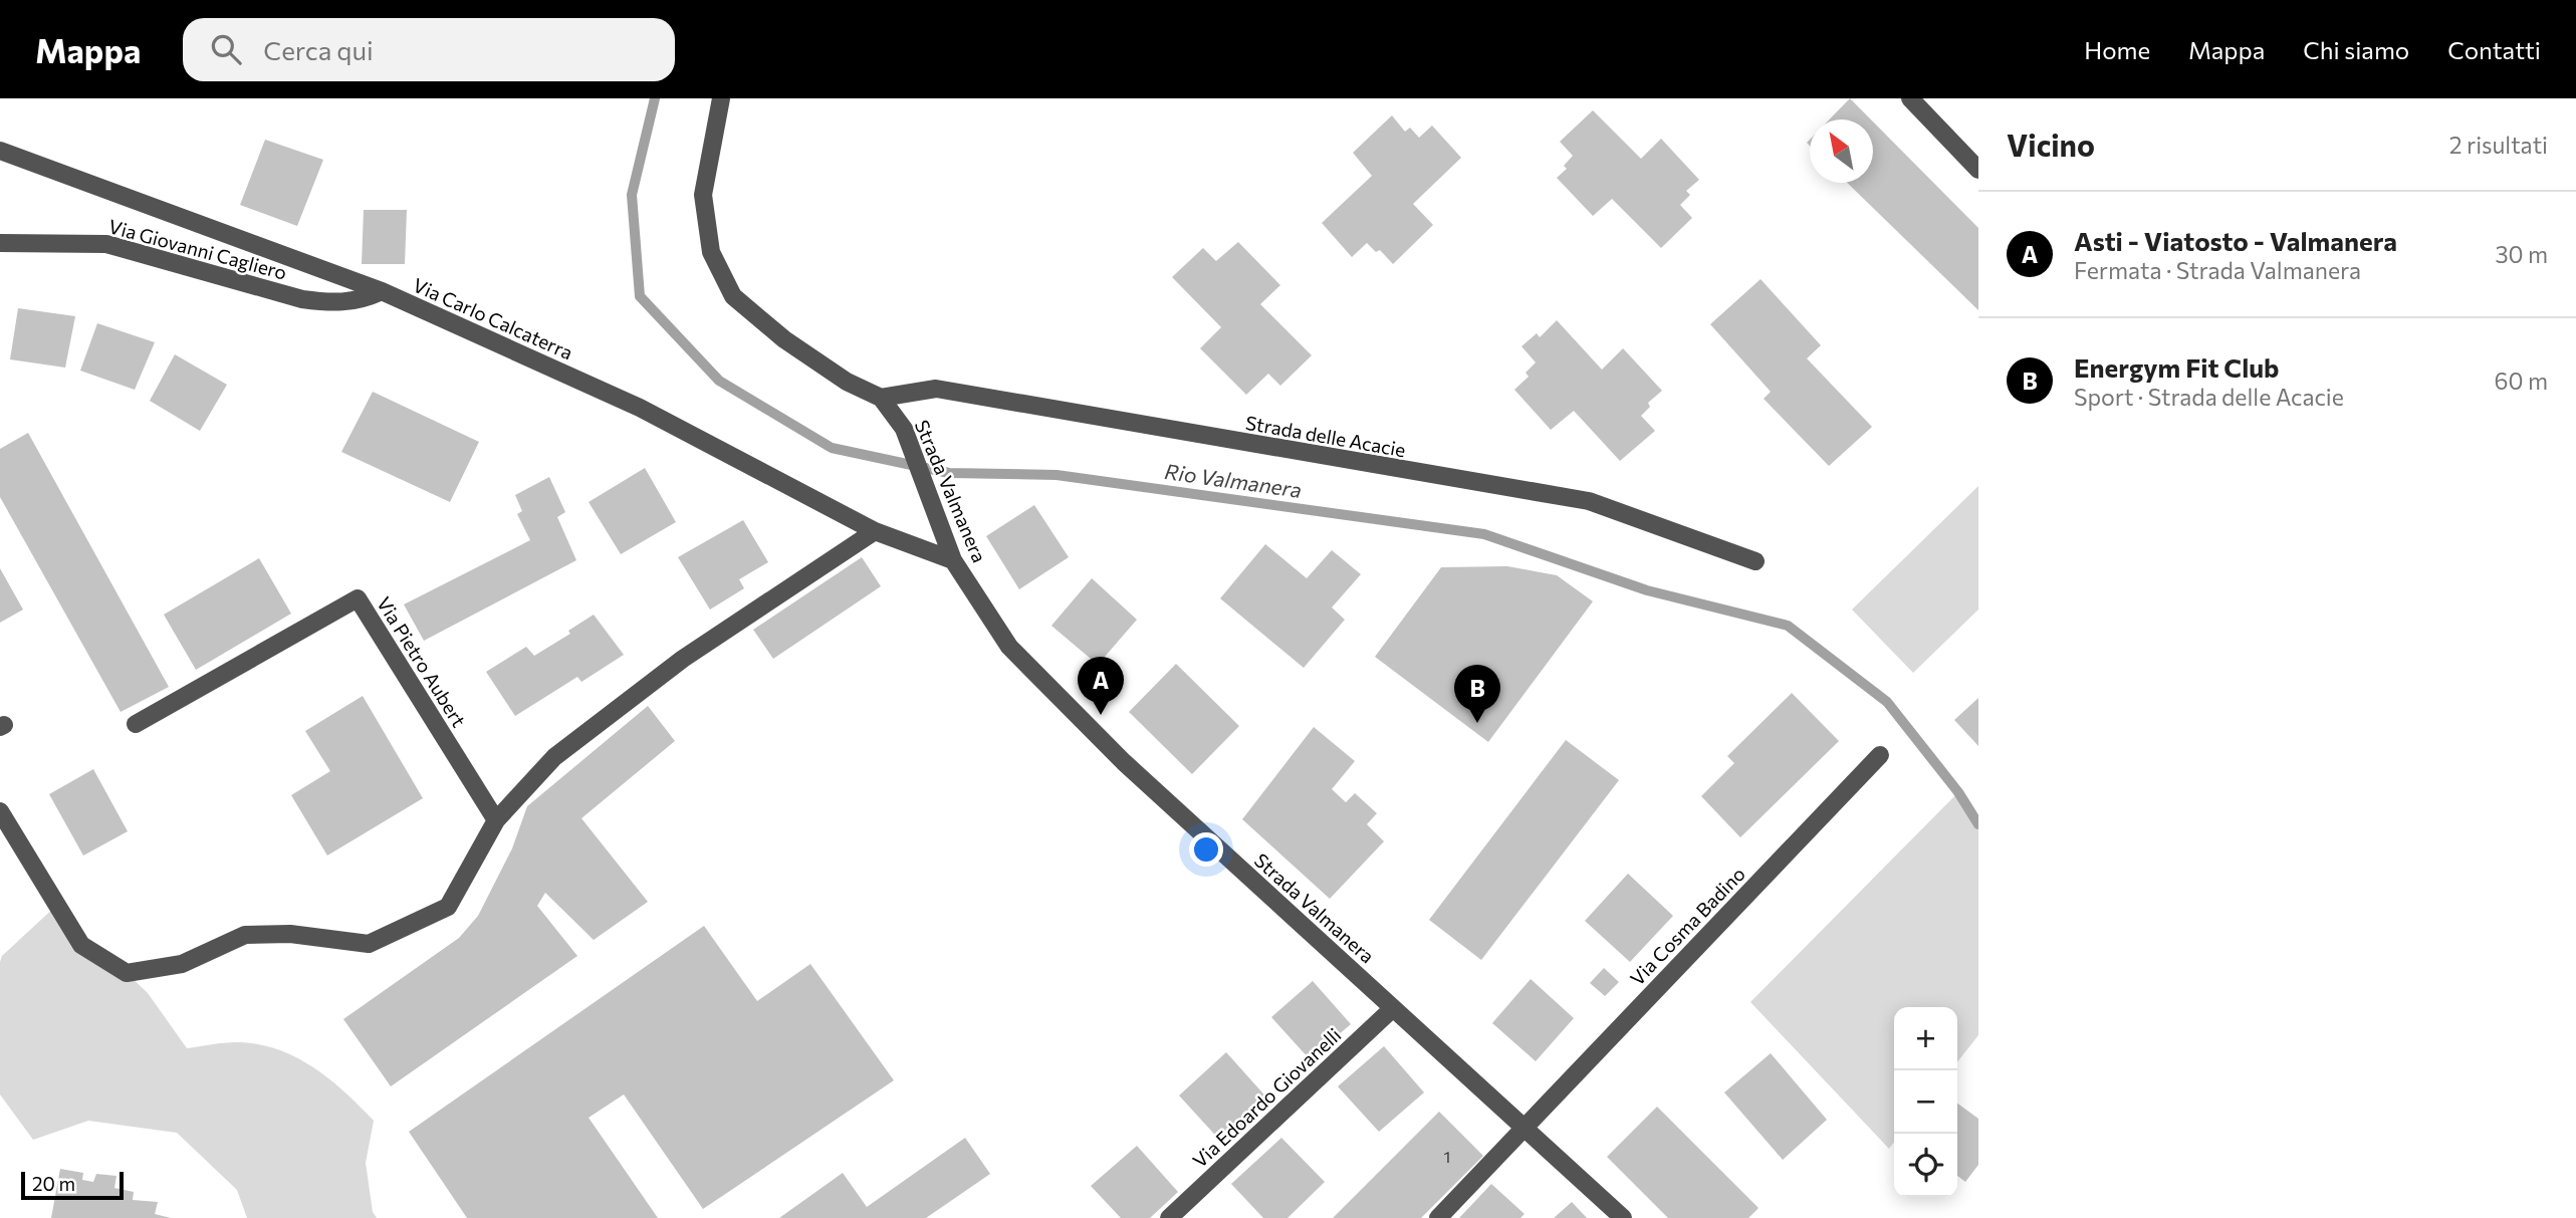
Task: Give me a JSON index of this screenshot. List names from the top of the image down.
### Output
{
  "streets": {
    "street": [
      "Via Giovanni Cagliero",
      "Via Carlo Calcaterra",
      "Strada delle Acacie",
      "Strada Valmanera",
      "Via Pietro Aubert",
      "Via Cosma Badino",
      "Via Edoardo Giovanelli"
    ]
  },
  "crossings": [
    ["Via Giovanni Cagliero", "Via Carlo Calcaterra"],
    ["Via Carlo Calcaterra", "Strada Valmanera"],
    ["Strada delle Acacie", "Strada Valmanera"],
    ["Strada Valmanera", "Via Cosma Badino"],
    ["Strada Valmanera", "Via Edoardo Giovanelli"]
  ],
  "water": ["Rio Valmanera"],
  "house_numbers": ["1"],
  "scale_bar": "20 m",
  "north": "top left",
  "page": {
    "header": "Mappa",
    "search": "Cerca qui",
    "nav": [
      "Home",
      "Mappa",
      "Chi siamo",
      "Contatti"
    ],
    "heading": ["Vicino", "2 risultati"],
    "list": [
      {
        "mark": "A",
        "name": "Asti - Viatosto - Valmanera",
        "note": "Fermata · Strada Valmanera",
        "value": "30 m"
      },
      {
        "mark": "B",
        "name": "Energym Fit Club",
        "note": "Sport · Strada delle Acacie",
        "value": "60 m"
      }
    ],
    "pins": ["A", "B"],
    "map_buttons": ["+", "−"],
    "scale": "20 m"
  }
}
